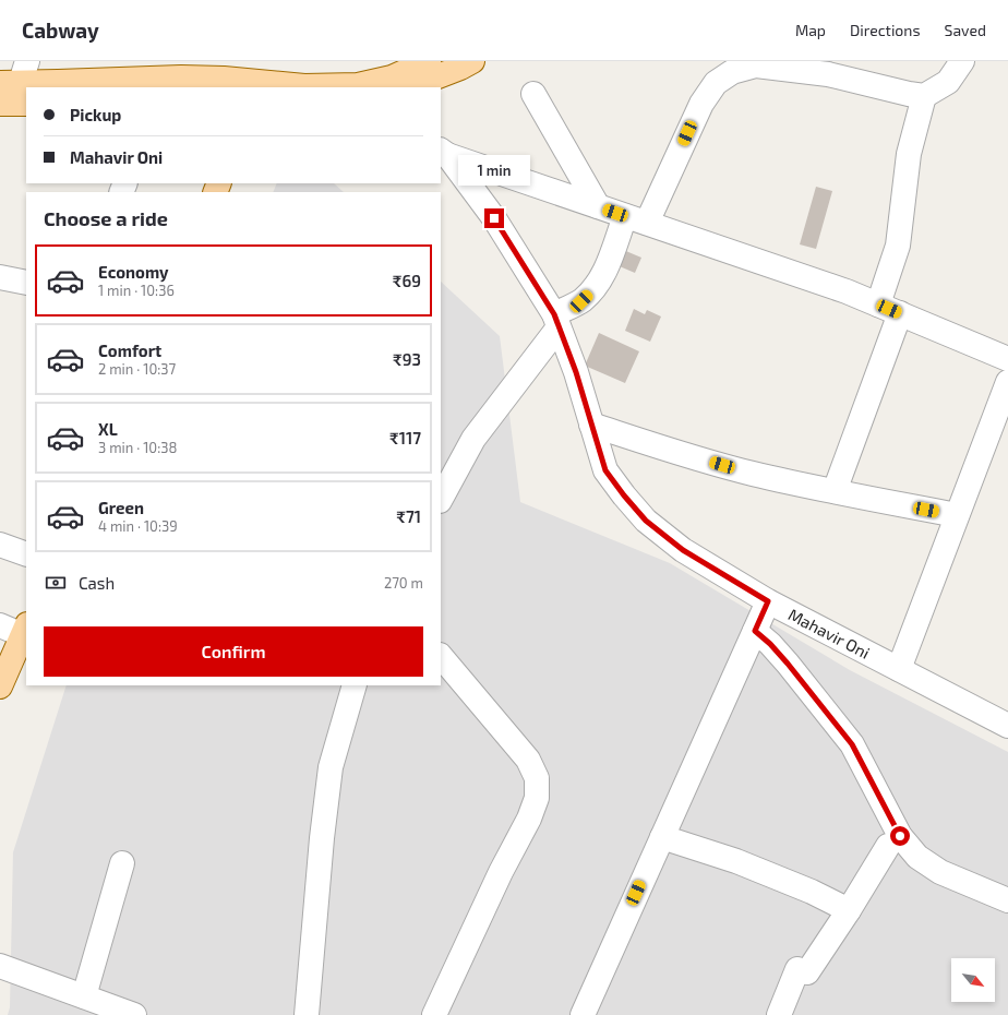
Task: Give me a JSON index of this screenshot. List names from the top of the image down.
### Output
{
  "streets": {
    "street": ["Mahavir Oni"]
  },
  "north": "bottom right",
  "page": {
    "header": "Cabway",
    "nav": ["Map", "Directions", "Saved"],
    "banner": ["Pickup", "Mahavir Oni"],
    "bubble": "1 min",
    "heading": "Choose a ride",
    "list": [
      {
        "name": "Economy",
        "note": "1 min · 10:36",
        "value": "₹69"
      },
      {
        "name": "Comfort",
        "note": "2 min · 10:37",
        "value": "₹93"
      },
      {
        "name": "XL",
        "note": "3 min · 10:38",
        "value": "₹117"
      },
      {
        "name": "Green",
        "note": "4 min · 10:39",
        "value": "₹71"
      }
    ],
    "pay": ["Cash", "270 m"],
    "buttons": "Confirm"
  }
}
